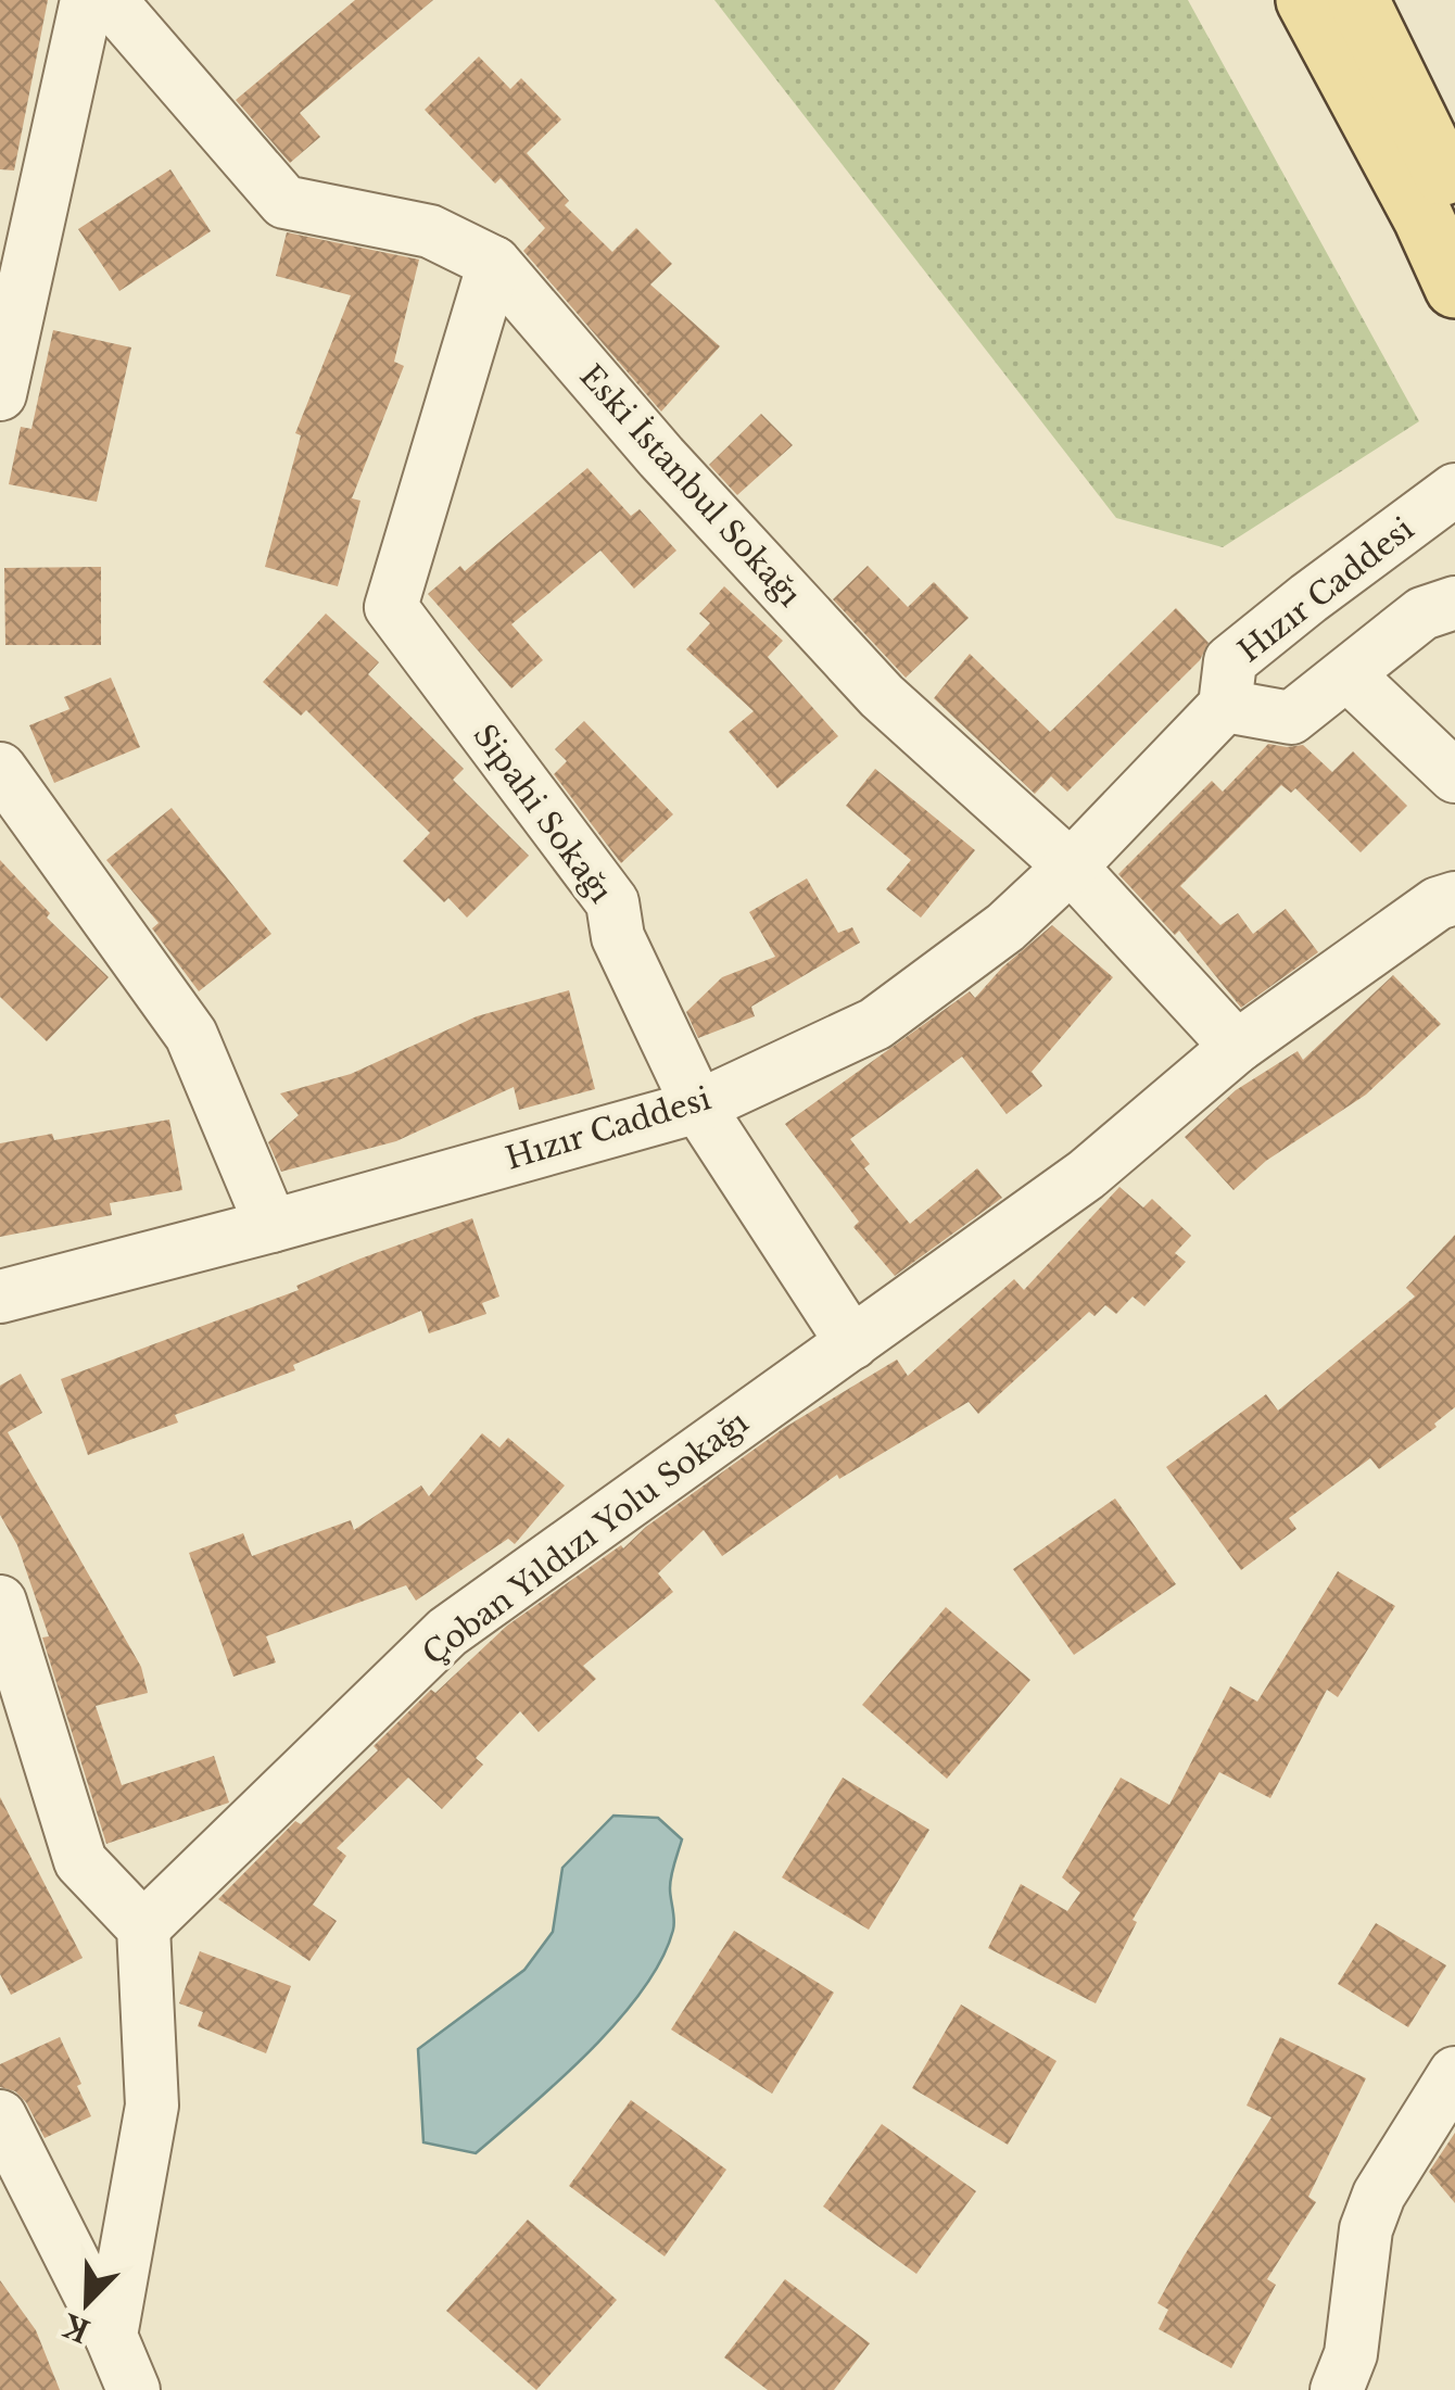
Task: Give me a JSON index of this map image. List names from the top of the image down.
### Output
{
  "streets": {
    "street": [
      "Eski İstanbul Sokağı",
      "Hızır Caddesi",
      "Sipahi Sokağı",
      "Çoban Yıldızı Yolu Sokağı"
    ]
  },
  "crossings": [
    ["Eski İstanbul Sokağı", "Hızır Caddesi"],
    ["Eski İstanbul Sokağı", "Sipahi Sokağı"],
    ["Eski İstanbul Sokağı", "Çoban Yıldızı Yolu Sokağı"],
    ["Hızır Caddesi", "Sipahi Sokağı"],
    ["Sipahi Sokağı", "Çoban Yıldızı Yolu Sokağı"]
  ],
  "north": "bottom left"
}
